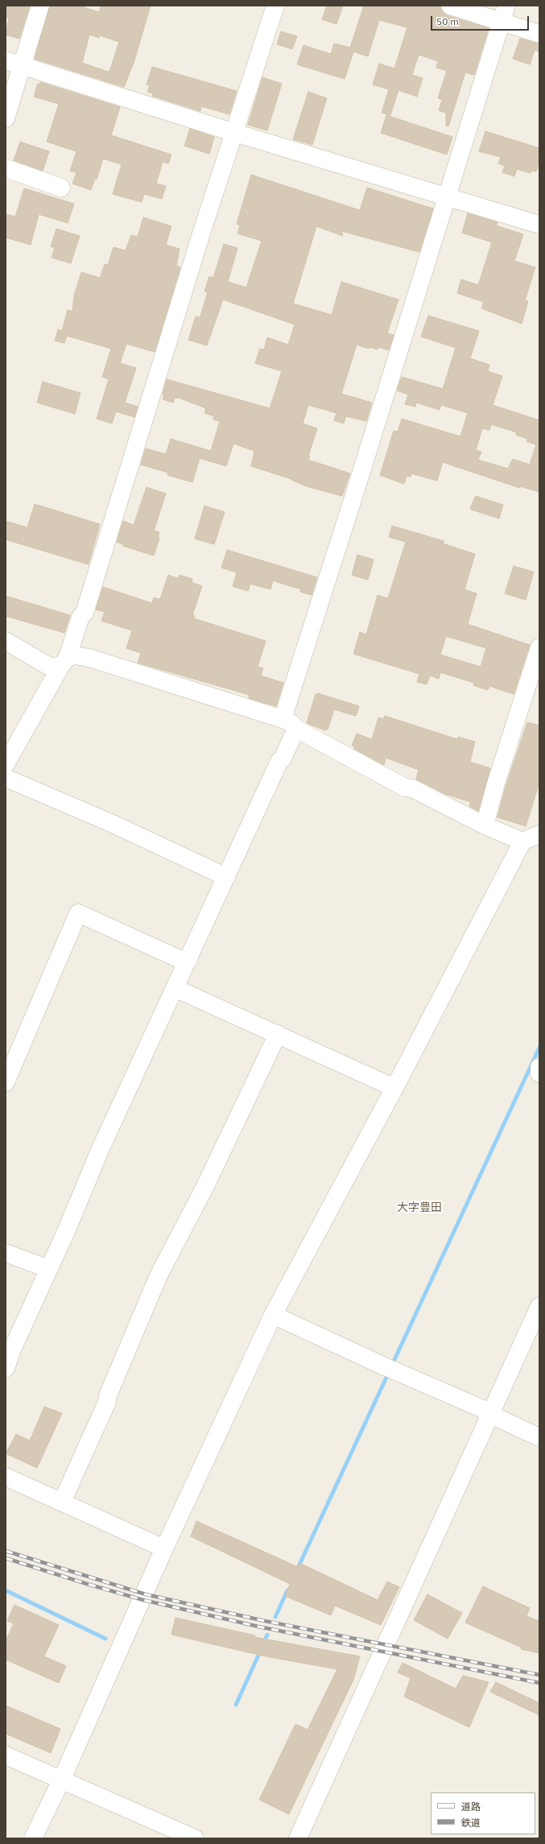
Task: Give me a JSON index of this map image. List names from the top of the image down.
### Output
{
  "districts": ["大字豊田"],
  "legend": ["道路", "鉄道"],
  "scale_bar": "50 m"
}
